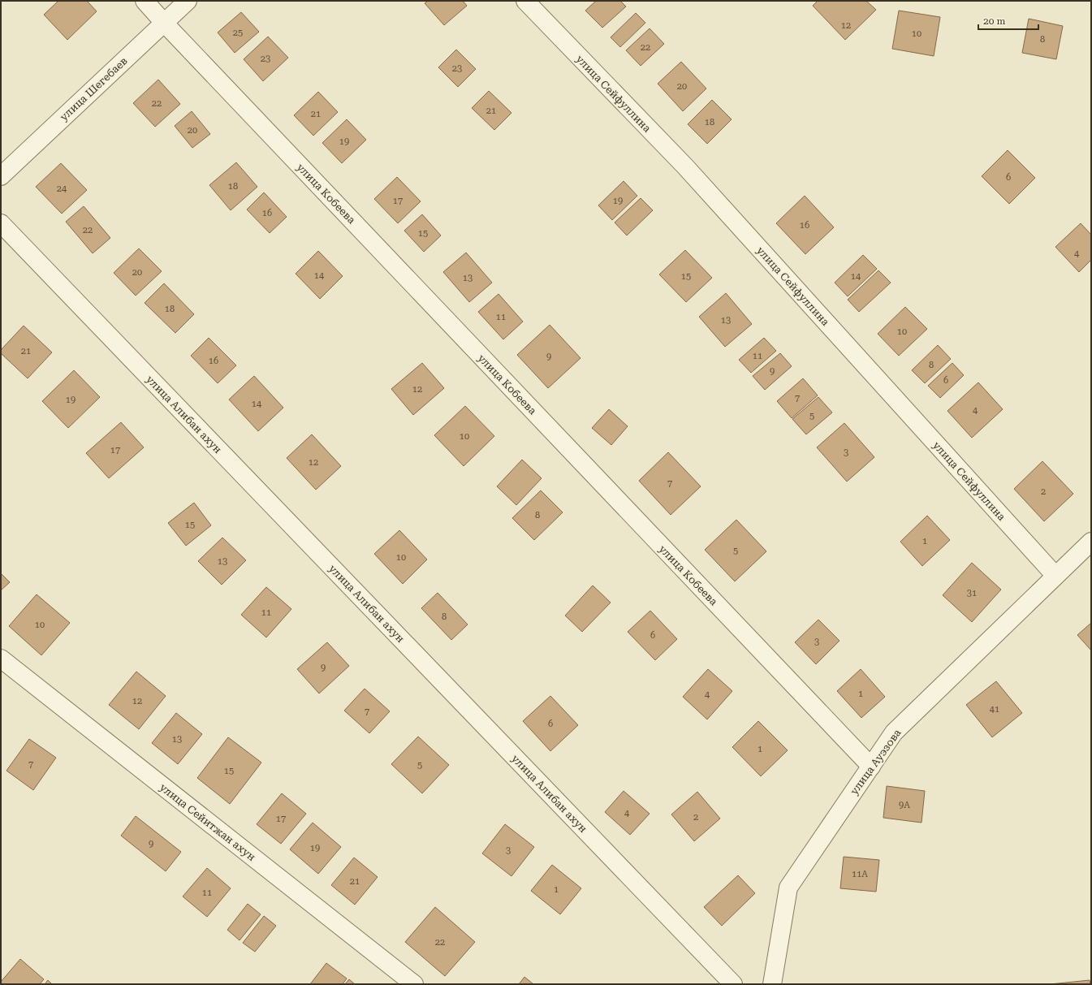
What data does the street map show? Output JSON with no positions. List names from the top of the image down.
{
  "streets": {
    "street": [
      "улица Шегебаев",
      "улица Сейфуллина",
      "улица Кобеева",
      "улица Алибан ахун",
      "улица Ауэзова",
      "улица Сейитжан ахун"
    ]
  },
  "crossings": [
    ["улица Шегебаев", "улица Кобеева"],
    ["улица Сейфуллина", "улица Ауэзова"],
    ["улица Кобеева", "улица Ауэзова"]
  ],
  "house_numbers": [
    "12",
    "25",
    "10",
    "8",
    "22",
    "23",
    "23",
    "20",
    "22",
    "21",
    "21",
    "18",
    "20",
    "19",
    "6",
    "18",
    "24",
    "17",
    "19",
    "16",
    "16",
    "22",
    "15",
    "4",
    "20",
    "14",
    "15",
    "14",
    "13",
    "18",
    "11",
    "13",
    "10",
    "21",
    "11",
    "9",
    "16",
    "8",
    "9",
    "6",
    "12",
    "7",
    "19",
    "14",
    "4",
    "5",
    "10",
    "17",
    "3",
    "12",
    "7",
    "2",
    "8",
    "15",
    "1",
    "5",
    "10",
    "13",
    "31",
    "11",
    "8",
    "10",
    "6",
    "3",
    "9",
    "1",
    "4",
    "12",
    "41",
    "7",
    "6",
    "13",
    "1",
    "7",
    "5",
    "15",
    "9А",
    "4",
    "2",
    "17",
    "9",
    "19",
    "3",
    "11А",
    "21",
    "1",
    "11",
    "22"
  ],
  "scale_bar": "20 m"
}
